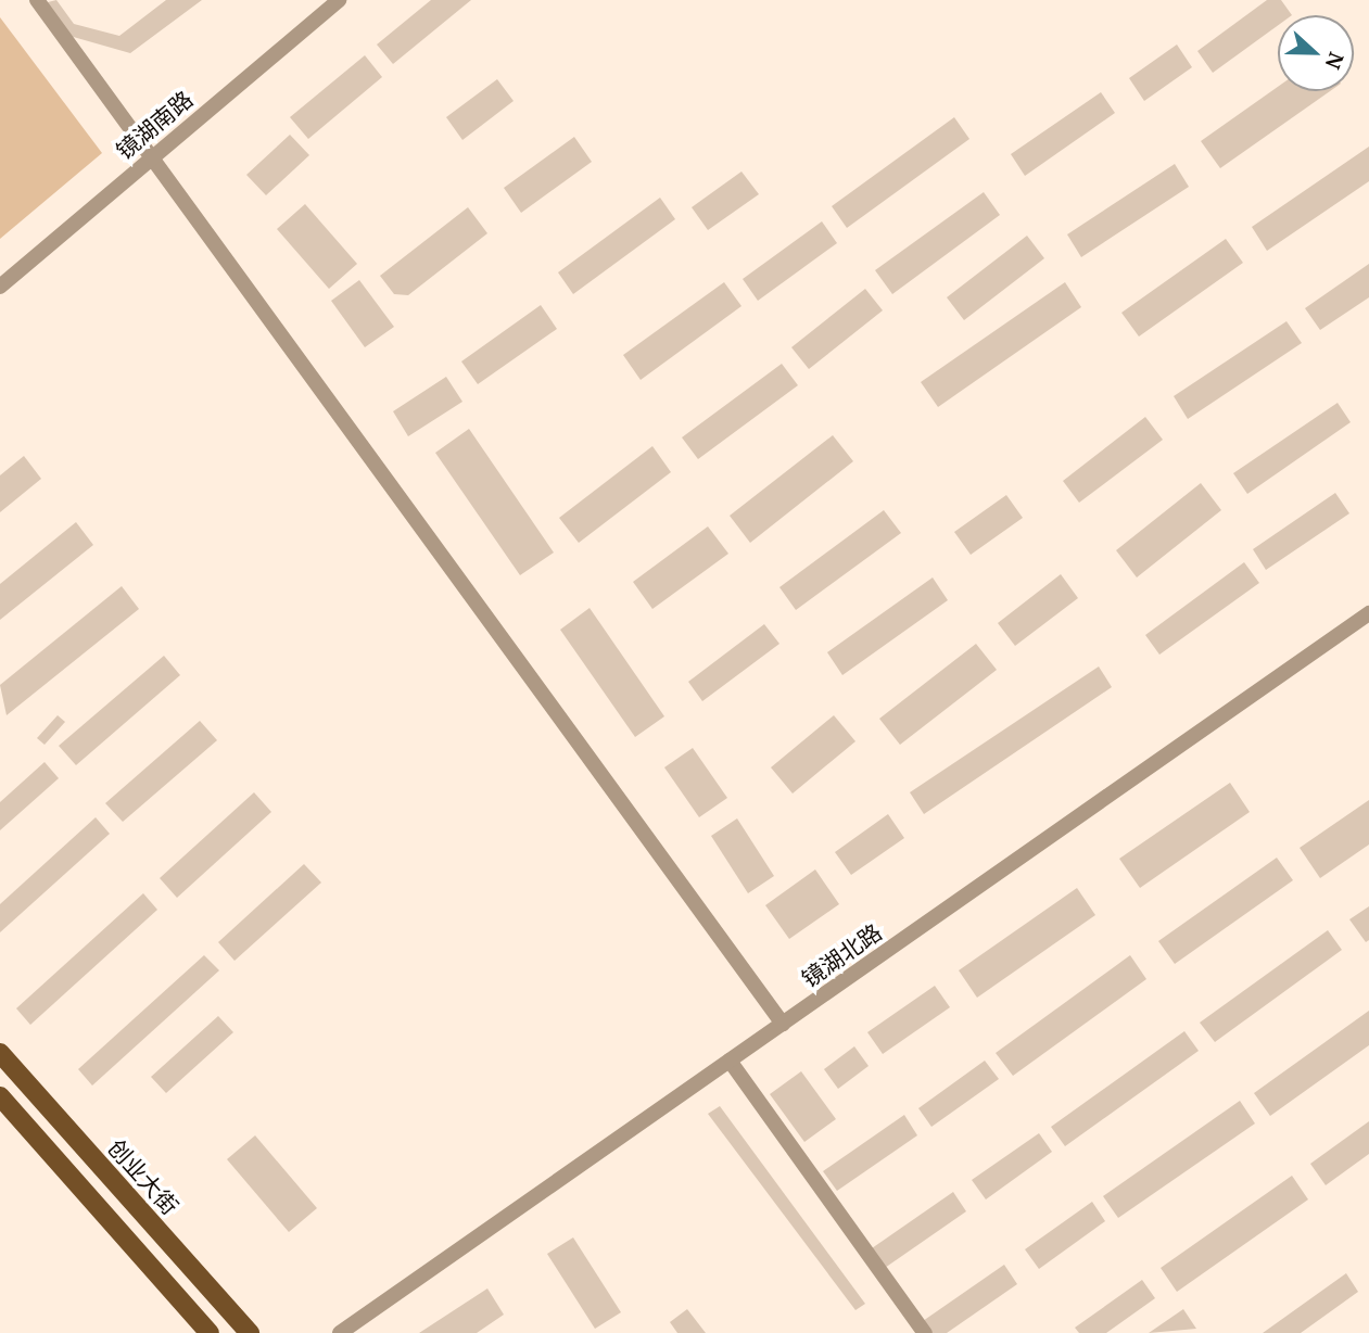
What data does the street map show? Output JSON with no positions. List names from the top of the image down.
{
  "streets": {
    "main road": ["创业大街"],
    "street": ["镜湖南路", "镜湖北路"]
  },
  "north": "right"
}
